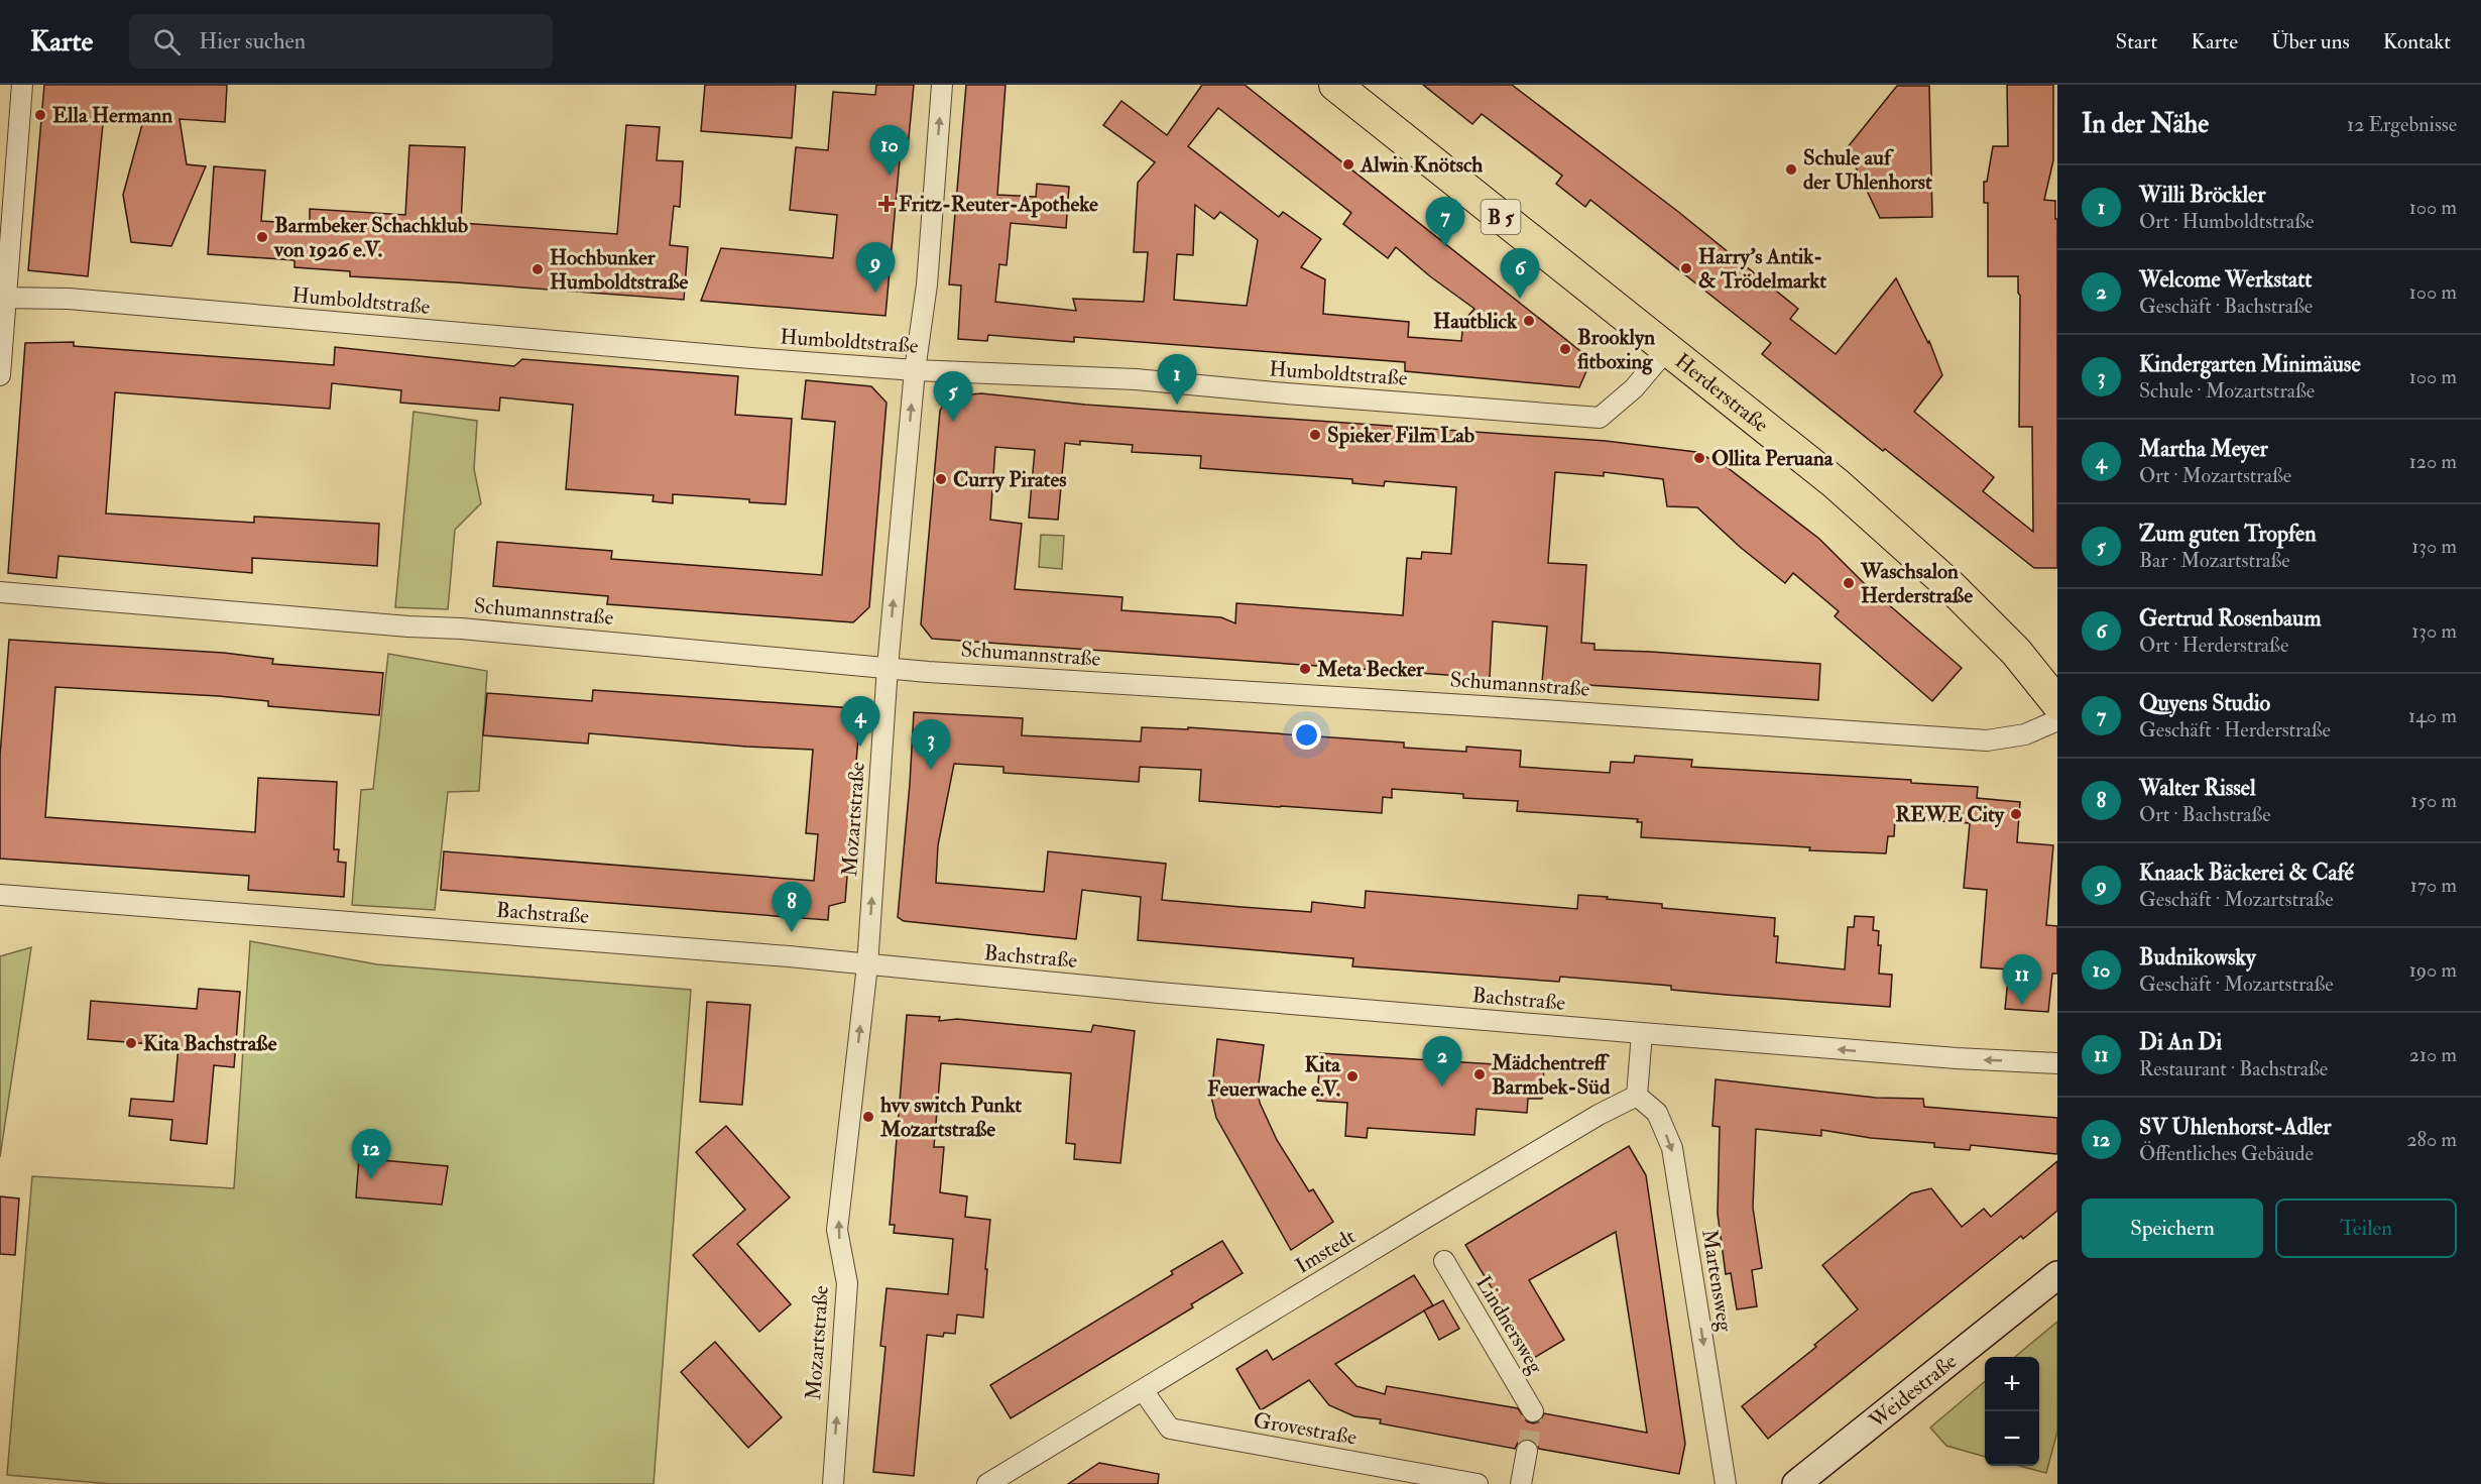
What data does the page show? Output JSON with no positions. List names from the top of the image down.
{
  "streets": {
    "main road": ["B 5", "Herderstraße"],
    "street": [
      "Humboldtstraße",
      "Schumannstraße",
      "Mozartstraße",
      "Bachstraße",
      "Imstedt",
      "Martensweg",
      "Lindnersweg",
      "Weidestraße",
      "Grovestraße"
    ]
  },
  "crossings": [
    ["Humboldtstraße", "Herderstraße"],
    ["Humboldtstraße", "Mozartstraße"],
    ["Schumannstraße", "Mozartstraße"],
    ["Mozartstraße", "Bachstraße"],
    ["Imstedt", "Martensweg"],
    ["Imstedt", "Grovestraße"]
  ],
  "one_way": ["Mozartstraße", "Martensweg"],
  "places": {
    "other": [
      "Ella Hermann",
      "Alwin Knötsch",
      "Schule auf der Uhlenhorst",
      "Barmbeker Schachklub von 1926 e.V.",
      "Harry's Antik- & Trödelmarkt",
      "Hochbunker Humboldtstraße",
      "Hautblick",
      "Brooklyn fitboxing",
      "Spieker Film Lab",
      "Ollita Peruana",
      "Curry Pirates",
      "Waschsalon Herderstraße",
      "Meta Becker",
      "REWE City",
      "Kita Bachstraße",
      "Mädchentreff Barmbek-Süd",
      "Kita Feuerwache e.V.",
      "hvv switch Punkt Mozartstraße"
    ],
    "health": ["Fritz-Reuter-Apotheke"]
  },
  "page": {
    "header": "Karte",
    "search": "Hier suchen",
    "nav": [
      "Start",
      "Karte",
      "Über uns",
      "Kontakt"
    ],
    "heading": ["In der Nähe", "12 Ergebnisse"],
    "pins": [
      "10",
      "7",
      "9",
      "6",
      "1",
      "5",
      "4",
      "3",
      "8",
      "11",
      "2",
      "12"
    ],
    "list": [
      {
        "mark": "1",
        "name": "Willi Bröckler",
        "note": "Ort · Humboldtstraße",
        "value": "100 m"
      },
      {
        "mark": "2",
        "name": "Welcome Werkstatt",
        "note": "Geschäft · Bachstraße",
        "value": "100 m"
      },
      {
        "mark": "3",
        "name": "Kindergarten Minimäuse",
        "note": "Schule · Mozartstraße",
        "value": "100 m"
      },
      {
        "mark": "4",
        "name": "Martha Meyer",
        "note": "Ort · Mozartstraße",
        "value": "120 m"
      },
      {
        "mark": "5",
        "name": "Zum guten Tropfen",
        "note": "Bar · Mozartstraße",
        "value": "130 m"
      },
      {
        "mark": "6",
        "name": "Gertrud Rosenbaum",
        "note": "Ort · Herderstraße",
        "value": "130 m"
      },
      {
        "mark": "7",
        "name": "Quyens Studio",
        "note": "Geschäft · Herderstraße",
        "value": "140 m"
      },
      {
        "mark": "8",
        "name": "Walter Rissel",
        "note": "Ort · Bachstraße",
        "value": "150 m"
      },
      {
        "mark": "9",
        "name": "Knaack Bäckerei & Café",
        "note": "Geschäft · Mozartstraße",
        "value": "170 m"
      },
      {
        "mark": "10",
        "name": "Budnikowsky",
        "note": "Geschäft · Mozartstraße",
        "value": "190 m"
      },
      {
        "mark": "11",
        "name": "Di An Di",
        "note": "Restaurant · Bachstraße",
        "value": "210 m"
      },
      {
        "mark": "12",
        "name": "SV Uhlenhorst-Adler",
        "note": "Öffentliches Gebäude",
        "value": "280 m"
      }
    ],
    "buttons": ["Speichern", "Teilen"],
    "map_buttons": ["+", "−"]
  }
}
